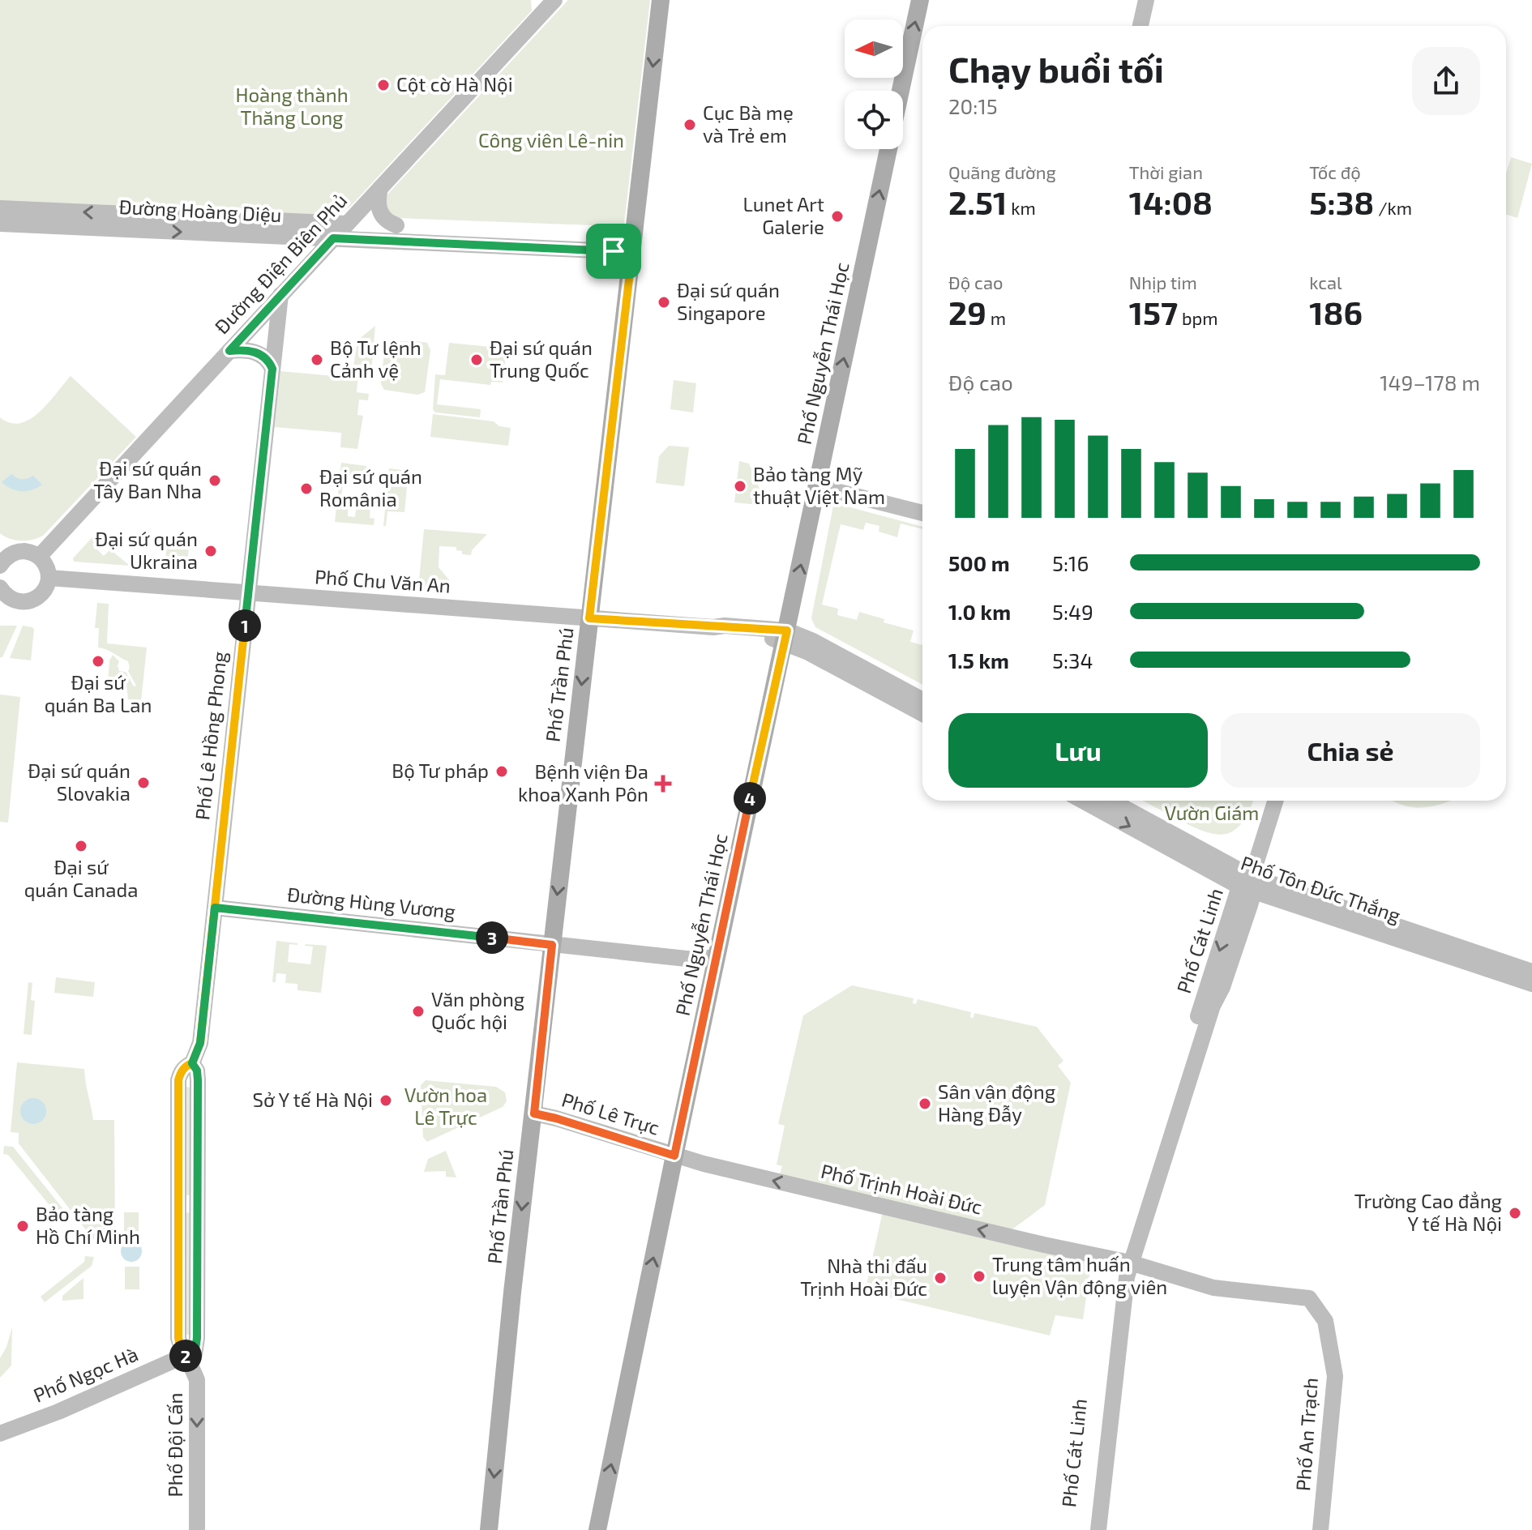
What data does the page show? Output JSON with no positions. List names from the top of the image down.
{
  "streets": {
    "main road": ["Phố Nguyễn Thái Học", "Phố Trần Phú"],
    "street": [
      "Đường Hoàng Diệu",
      "Đường Điện Biên Phủ",
      "Phố Chu Văn An",
      "Phố Lê Hồng Phong",
      "Phố Tôn Đức Thắng",
      "Đường Hùng Vương",
      "Phố Cát Linh",
      "Phố Lê Trực",
      "Phố Trịnh Hoài Đức",
      "Phố Ngọc Hà",
      "Phố An Trạch",
      "Phố Đội Cấn"
    ]
  },
  "crossings": [
    ["Đường Hoàng Diệu", "Đường Điện Biên Phủ"],
    ["Đường Hoàng Diệu", "Phố Trần Phú"],
    ["Đường Điện Biên Phủ", "Phố Lê Hồng Phong"],
    ["Phố Nguyễn Thái Học", "Phố Chu Văn An"],
    ["Phố Nguyễn Thái Học", "Đường Hùng Vương"],
    ["Phố Nguyễn Thái Học", "Phố Lê Trực"],
    ["Phố Nguyễn Thái Học", "Phố Trịnh Hoài Đức"],
    ["Phố Chu Văn An", "Phố Trần Phú"],
    ["Phố Chu Văn An", "Phố Lê Hồng Phong"],
    ["Phố Trần Phú", "Đường Hùng Vương"],
    ["Phố Trần Phú", "Phố Lê Trực"],
    ["Phố Lê Hồng Phong", "Đường Hùng Vương"],
    ["Phố Lê Hồng Phong", "Phố Ngọc Hà"],
    ["Phố Lê Hồng Phong", "Phố Đội Cấn"],
    ["Phố Tôn Đức Thắng", "Phố Cát Linh"],
    ["Phố Cát Linh", "Phố Trịnh Hoài Đức"],
    ["Phố Cát Linh", "Phố An Trạch"],
    ["Phố Lê Trực", "Phố Trịnh Hoài Đức"],
    ["Phố Trịnh Hoài Đức", "Phố An Trạch"],
    ["Phố Ngọc Hà", "Phố Đội Cấn"]
  ],
  "one_way": [
    "Phố Nguyễn Thái Học",
    "Phố Trần Phú",
    "Phố Trịnh Hoài Đức",
    "Phố Đội Cấn"
  ],
  "parks": [
    "Hoàng thành Thăng Long",
    "Công viên Lê-nin",
    "Vườn Giám",
    "Vườn hoa Lê Trực"
  ],
  "places": {
    "other": [
      "Cột cờ Hà Nội",
      "Cục Bà mẹ và Trẻ em",
      "Lunet Art Galerie",
      "Đại sứ quán Singapore",
      "Bộ Tư lệnh Cảnh vệ",
      "Đại sứ quán Trung Quốc",
      "Đại sứ quán Tây Ban Nha",
      "Bảo tàng Mỹ thuật Việt Nam",
      "Đại sứ quán România",
      "Đại sứ quán Ukraina",
      "Đại sứ quán Ba Lan",
      "Bộ Tư pháp",
      "Đại sứ quán Slovakia",
      "Đại sứ quán Canada",
      "Văn phòng Quốc hội",
      "Sở Y tế Hà Nội",
      "Sân vận động Hàng Đẫy",
      "Trường Cao đẳng Y tế Hà Nội",
      "Bảo tàng Hồ Chí Minh",
      "Trung tâm huấn luyện Vận động viên",
      "Nhà thi đấu Trịnh Hoài Đức"
    ],
    "health": ["Bệnh viện Đa khoa Xanh Pôn"]
  },
  "north": "left",
  "page": {
    "heading": ["Chạy buổi tối", "20:15"],
    "stats": [
      ["Quãng đường", "2.51 km"],
      ["Thời gian", "14:08"],
      ["Tốc độ", "5:38 /km"],
      ["Độ cao", "29 m"],
      ["Nhịp tim", "157 bpm"],
      ["kcal", "186"]
    ],
    "chart": ["Độ cao", "149–178 m"],
    "list": [
      {
        "name": "500 m",
        "note": "5:16"
      },
      {
        "name": "1.0 km",
        "note": "5:49"
      },
      {
        "name": "1.5 km",
        "note": "5:34"
      }
    ],
    "pins": [
      "1",
      "4",
      "3",
      "2"
    ],
    "buttons": ["Lưu", "Chia sẻ"]
  }
}
